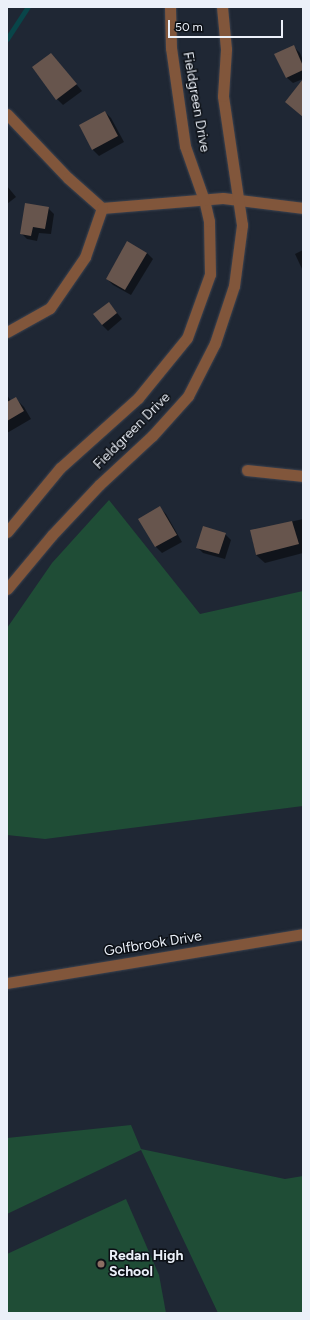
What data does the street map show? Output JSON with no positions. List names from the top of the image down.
{
  "streets": {
    "street": ["Fieldgreen Drive", "Golfbrook Drive"]
  },
  "places": ["Redan High School"],
  "scale_bar": "50 m"
}
